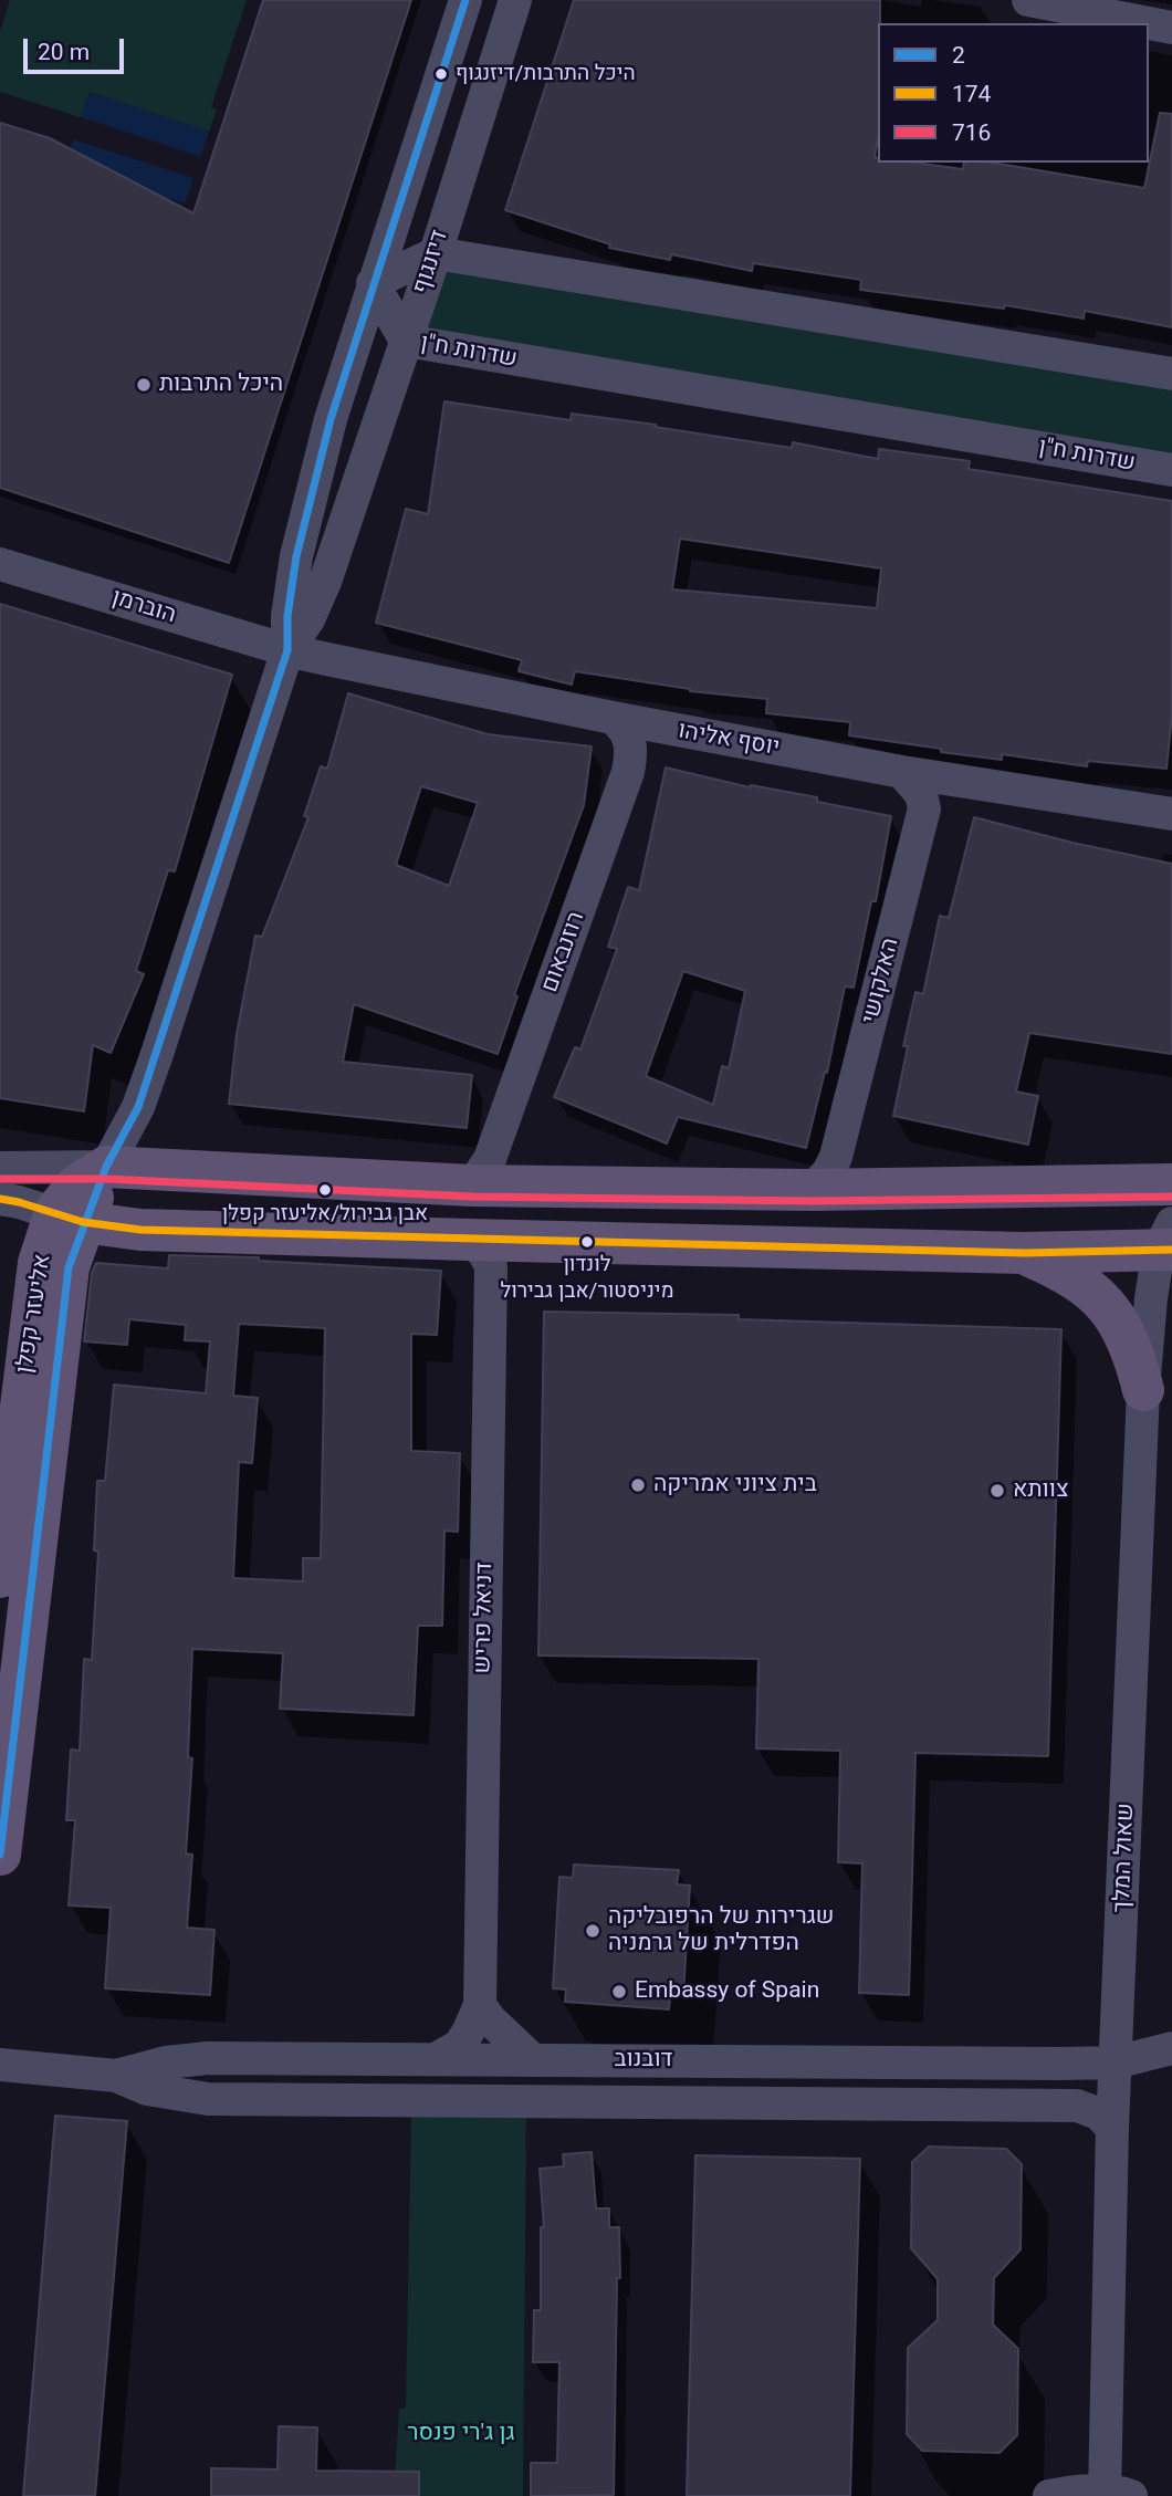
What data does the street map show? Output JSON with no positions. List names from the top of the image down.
{
  "streets": {
    "main road": ["אליעזר קפלן"],
    "street": [
      "דיזנגוף",
      "שדרות ח\"ן",
      "הוברמן",
      "יוסף אליהו",
      "רוזנבאום",
      "האלקושי",
      "דניאל פריש",
      "שאול המלך",
      "דובנוב"
    ]
  },
  "crossings": [
    ["דיזנגוף", "שדרות ח\"ן"],
    ["דיזנגוף", "הוברמן"],
    ["דיזנגוף", "יוסף אליהו"],
    ["דיזנגוף", "אליעזר קפלן"],
    ["הוברמן", "יוסף אליהו"],
    ["יוסף אליהו", "רוזנבאום"],
    ["יוסף אליהו", "האלקושי"],
    ["דניאל פריש", "דובנוב"],
    ["שאול המלך", "דובנוב"]
  ],
  "parks": ["גן ג'רי פנסר"],
  "places": [
    "היכל התרבות/דיזנגוף",
    "היכל התרבות",
    "אבן גבירול/אליעזר קפלן",
    "לונדון מיניסטור/אבן גבירול",
    "בית ציוני אמריקה",
    "צוותא",
    "שגרירות של הרפובליקה הפדרלית של גרמניה",
    "Embassy of Spain"
  ],
  "lines": ["transit line 2", "transit line 716", "transit line 174"],
  "legend": ["2", "174", "716"],
  "scale_bar": "20 m"
}
